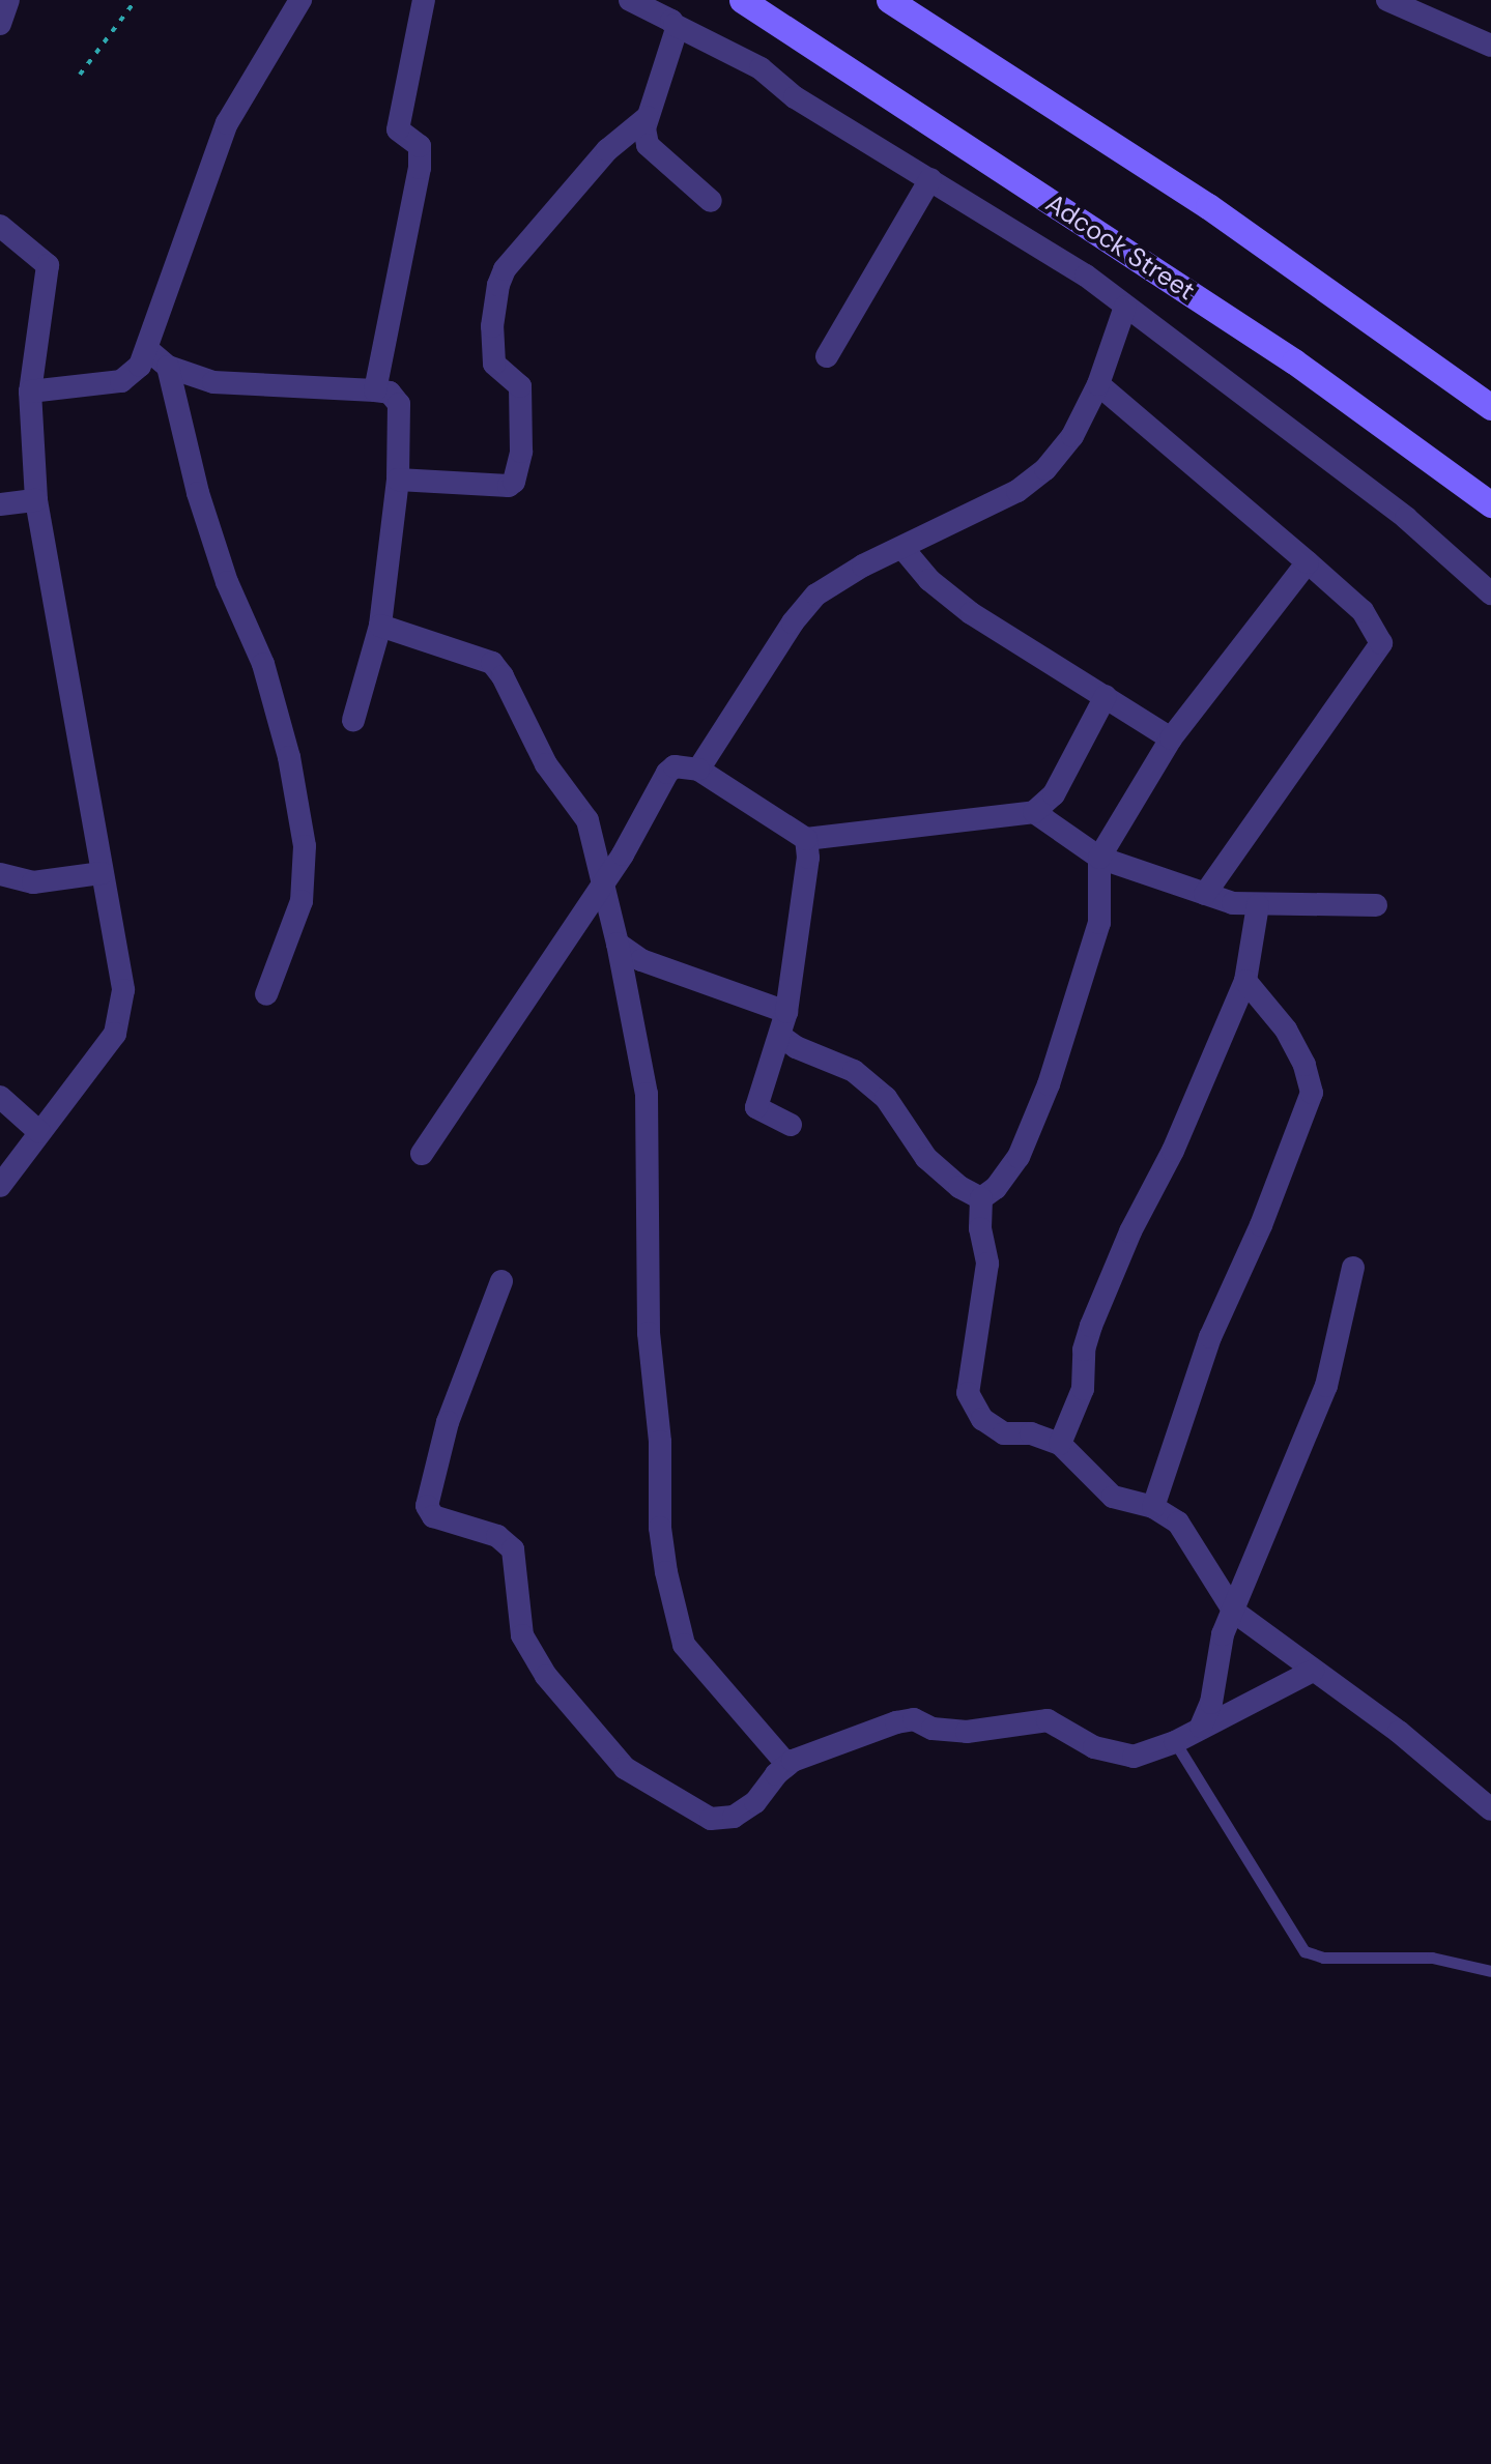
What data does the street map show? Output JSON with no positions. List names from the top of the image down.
{
  "streets": {
    "main road": ["Adcock Street"]
  }
}
